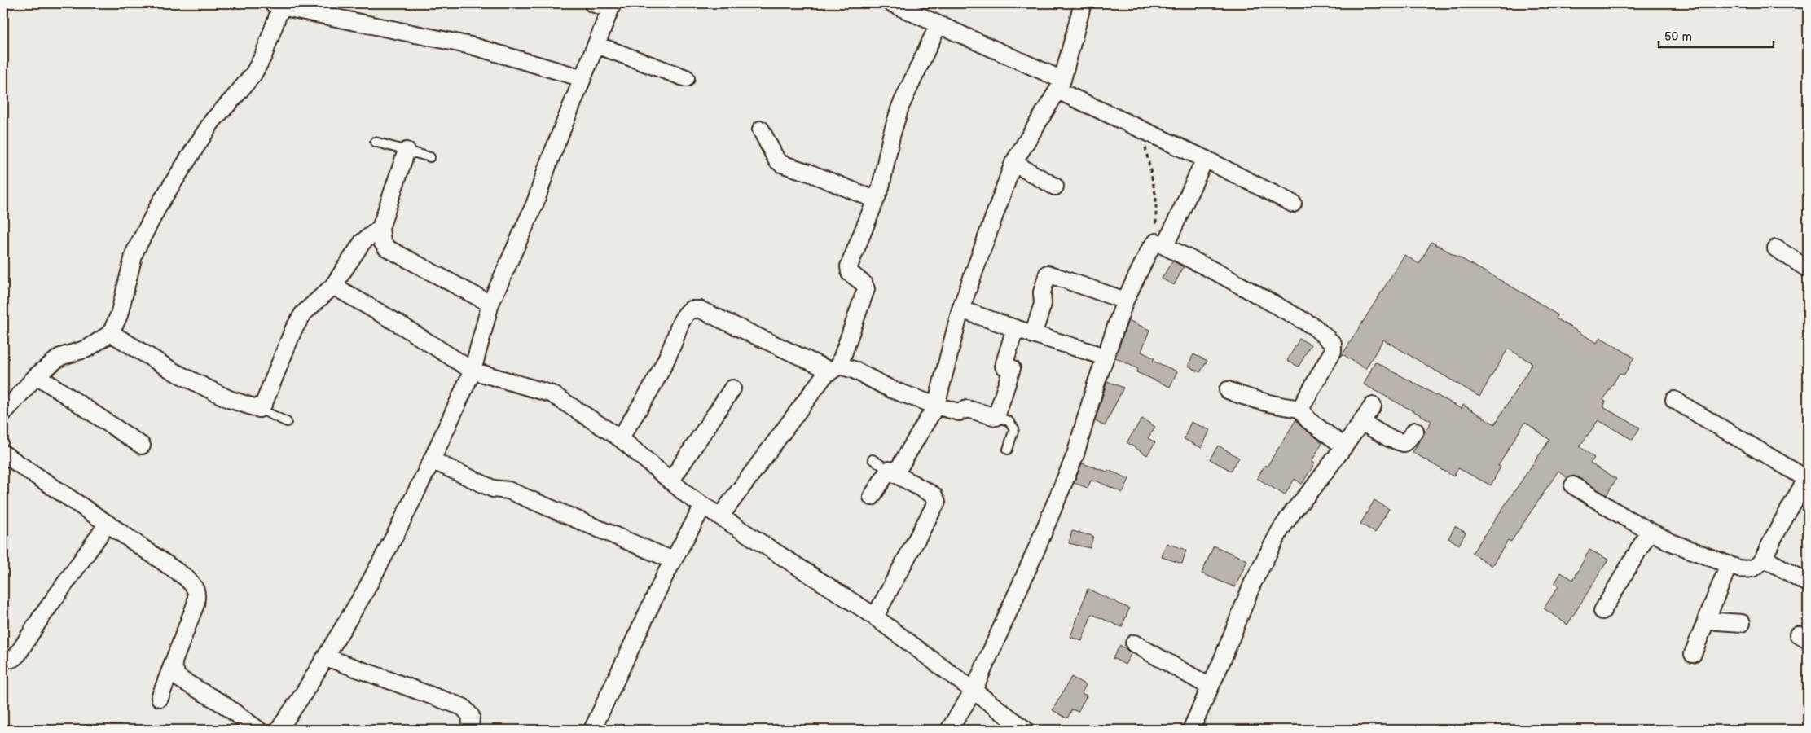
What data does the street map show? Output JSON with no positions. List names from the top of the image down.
{
  "scale_bar": "50 m"
}
